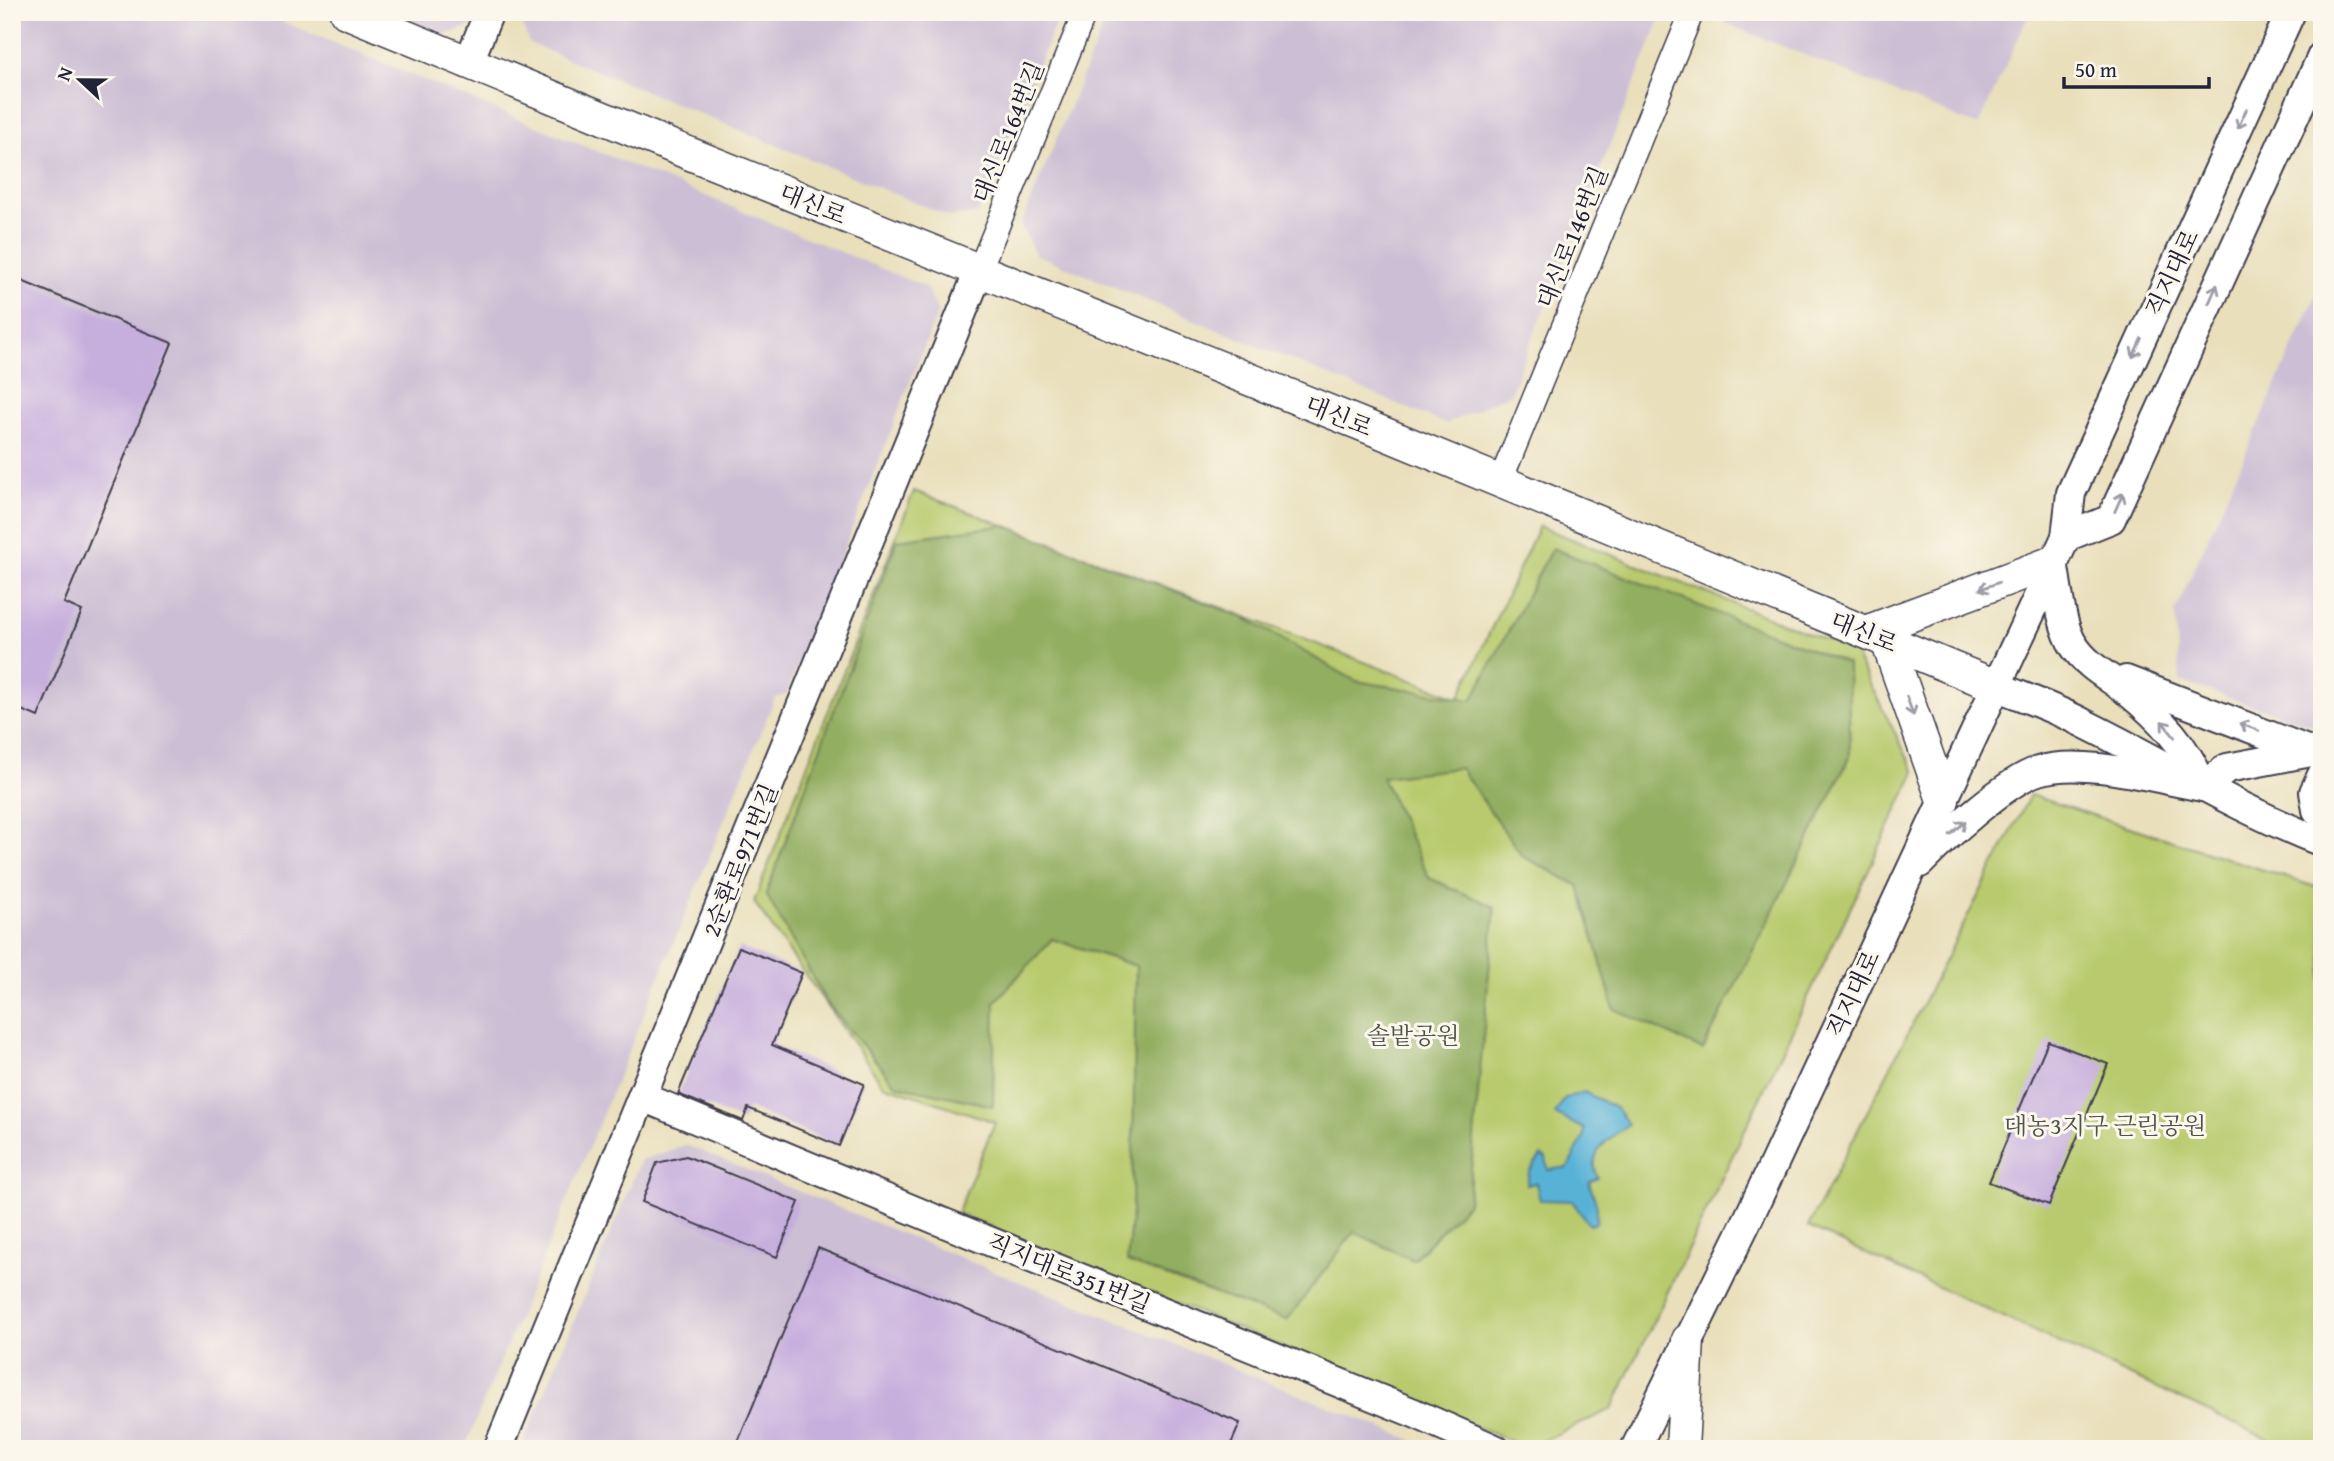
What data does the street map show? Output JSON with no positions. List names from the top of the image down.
{
  "streets": {
    "main road": ["대신로"],
    "street": [
      "대신로164번길",
      "대신로146번길",
      "직지대로",
      "2순환로971번길",
      "직지대로351번길"
    ]
  },
  "crossings": [
    ["대신로164번길", "대신로"],
    ["대신로164번길", "2순환로971번길"],
    ["대신로", "대신로146번길"],
    ["대신로", "직지대로"],
    ["대신로", "2순환로971번길"],
    ["2순환로971번길", "직지대로351번길"]
  ],
  "parks": ["솔밭공원", "대농3지구 근린공원"],
  "scale_bar": "50 m",
  "north": "left"
}
